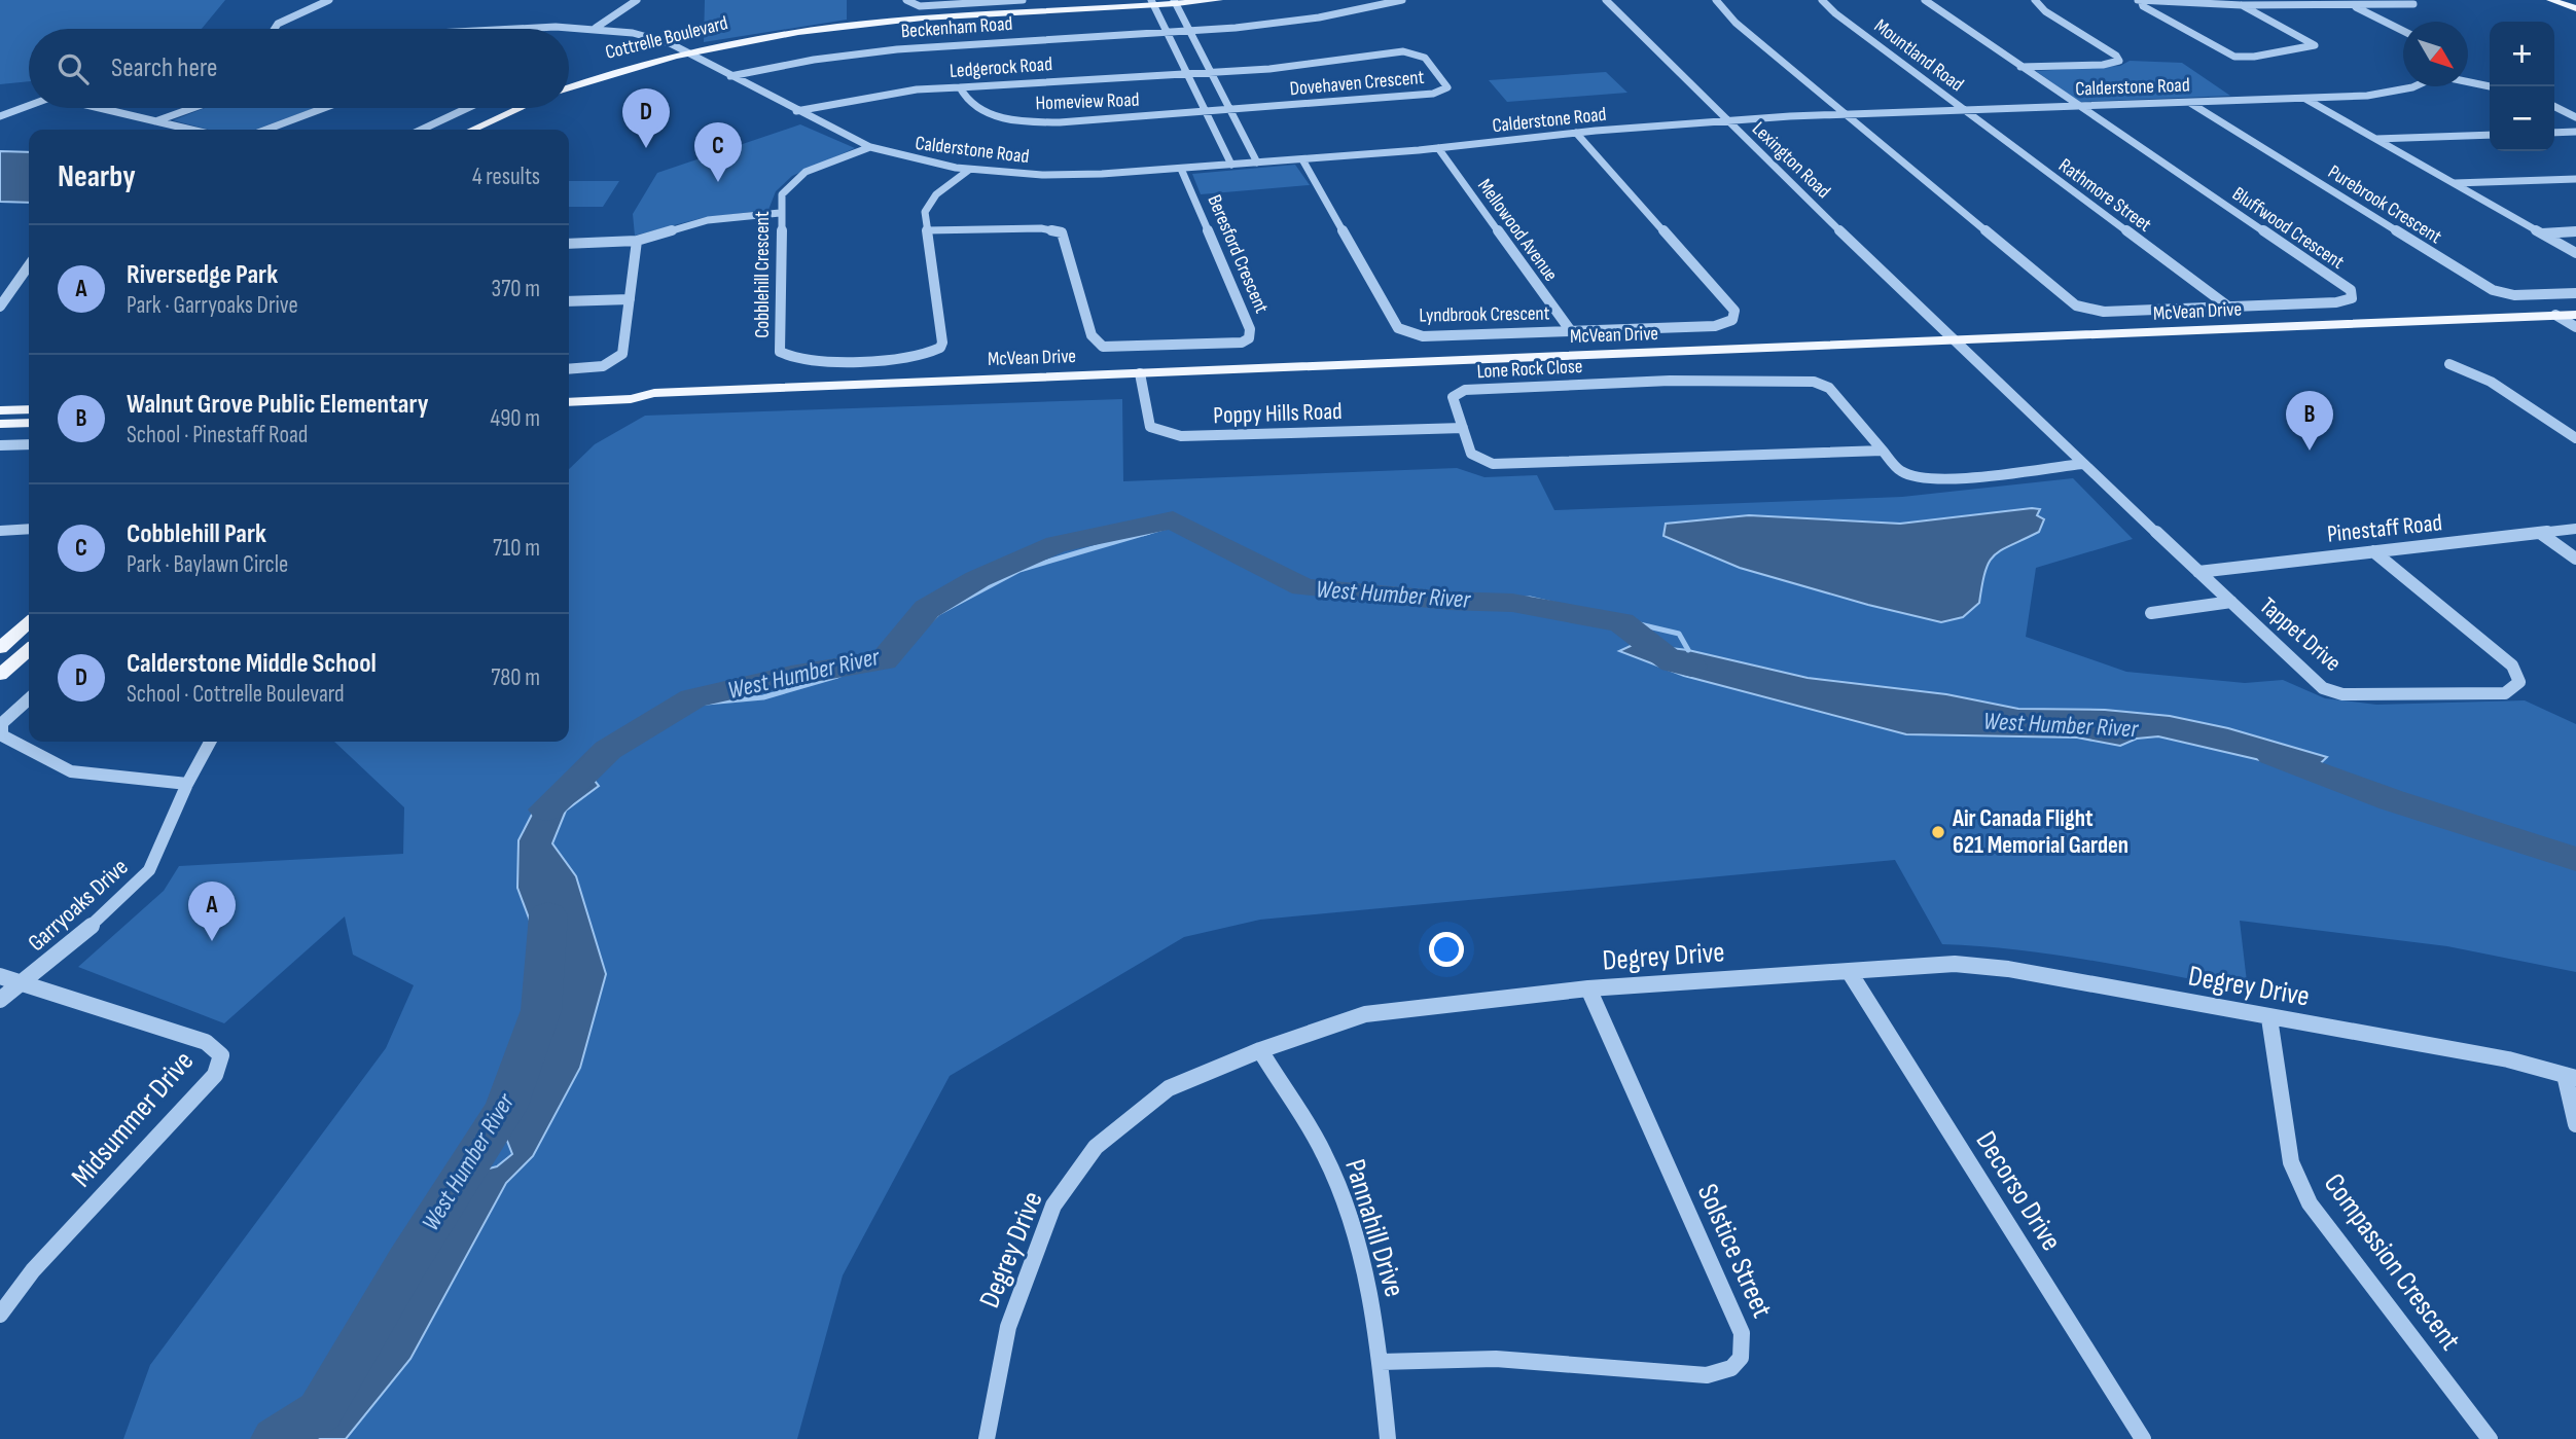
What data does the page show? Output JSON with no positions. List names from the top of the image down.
{
  "streets": {
    "main road": ["Cottrelle Boulevard", "McVean Drive"],
    "street": [
      "Beckenham Road",
      "Mountland Road",
      "Ledgerock Road",
      "Dovehaven Crescent",
      "Calderstone Road",
      "Homeview Road",
      "Lexington Road",
      "Rathmore Street",
      "Purebrook Crescent",
      "Bluffwood Crescent",
      "Mellowood Avenue",
      "Beresford Crescent",
      "Cobblehill Crescent",
      "Lyndbrook Crescent",
      "Lone Rock Close",
      "Poppy Hills Road",
      "Pinestaff Road",
      "Tappet Drive",
      "Garryoaks Drive",
      "Degrey Drive",
      "Midsummer Drive",
      "Decorso Drive",
      "Pannahill Drive",
      "Solstice Street",
      "Compassion Crescent"
    ]
  },
  "crossings": [
    ["Beckenham Road", "Calderstone Road"],
    ["Cottrelle Boulevard", "Calderstone Road"],
    ["Mountland Road", "Calderstone Road"],
    ["Mountland Road", "Rathmore Street"],
    ["Ledgerock Road", "Dovehaven Crescent"],
    ["Ledgerock Road", "Calderstone Road"],
    ["Ledgerock Road", "Homeview Road"],
    ["Dovehaven Crescent", "Homeview Road"],
    ["Calderstone Road", "Lexington Road"],
    ["Calderstone Road", "Rathmore Street"],
    ["Calderstone Road", "Purebrook Crescent"],
    ["Calderstone Road", "Bluffwood Crescent"],
    ["Calderstone Road", "Mellowood Avenue"],
    ["Calderstone Road", "Beresford Crescent"],
    ["Calderstone Road", "Cobblehill Crescent"],
    ["Calderstone Road", "Lyndbrook Crescent"],
    ["Lexington Road", "McVean Drive"],
    ["Lexington Road", "Tappet Drive"],
    ["Rathmore Street", "Bluffwood Crescent"],
    ["Mellowood Avenue", "Lyndbrook Crescent"],
    ["Beresford Crescent", "Cobblehill Crescent"],
    ["McVean Drive", "Poppy Hills Road"],
    ["McVean Drive", "Tappet Drive"],
    ["Lone Rock Close", "Poppy Hills Road"],
    ["Lone Rock Close", "Tappet Drive"],
    ["Pinestaff Road", "Tappet Drive"],
    ["Garryoaks Drive", "Midsummer Drive"],
    ["Degrey Drive", "Decorso Drive"],
    ["Degrey Drive", "Pannahill Drive"],
    ["Degrey Drive", "Solstice Street"],
    ["Degrey Drive", "Compassion Crescent"],
    ["Pannahill Drive", "Solstice Street"]
  ],
  "water": ["West Humber River"],
  "places": ["Air Canada Flight 621 Memorial Garden"],
  "north": "bottom right",
  "page": {
    "map_buttons": ["+", "−"],
    "search": "Search here",
    "pins": [
      "D",
      "C",
      "B",
      "A"
    ],
    "heading": ["Nearby", "4 results"],
    "list": [
      {
        "mark": "A",
        "name": "Riversedge Park",
        "note": "Park · Garryoaks Drive",
        "value": "370 m"
      },
      {
        "mark": "B",
        "name": "Walnut Grove Public Elementary",
        "note": "School · Pinestaff Road",
        "value": "490 m"
      },
      {
        "mark": "C",
        "name": "Cobblehill Park",
        "note": "Park · Baylawn Circle",
        "value": "710 m"
      },
      {
        "mark": "D",
        "name": "Calderstone Middle School",
        "note": "School · Cottrelle Boulevard",
        "value": "780 m"
      }
    ]
  }
}
